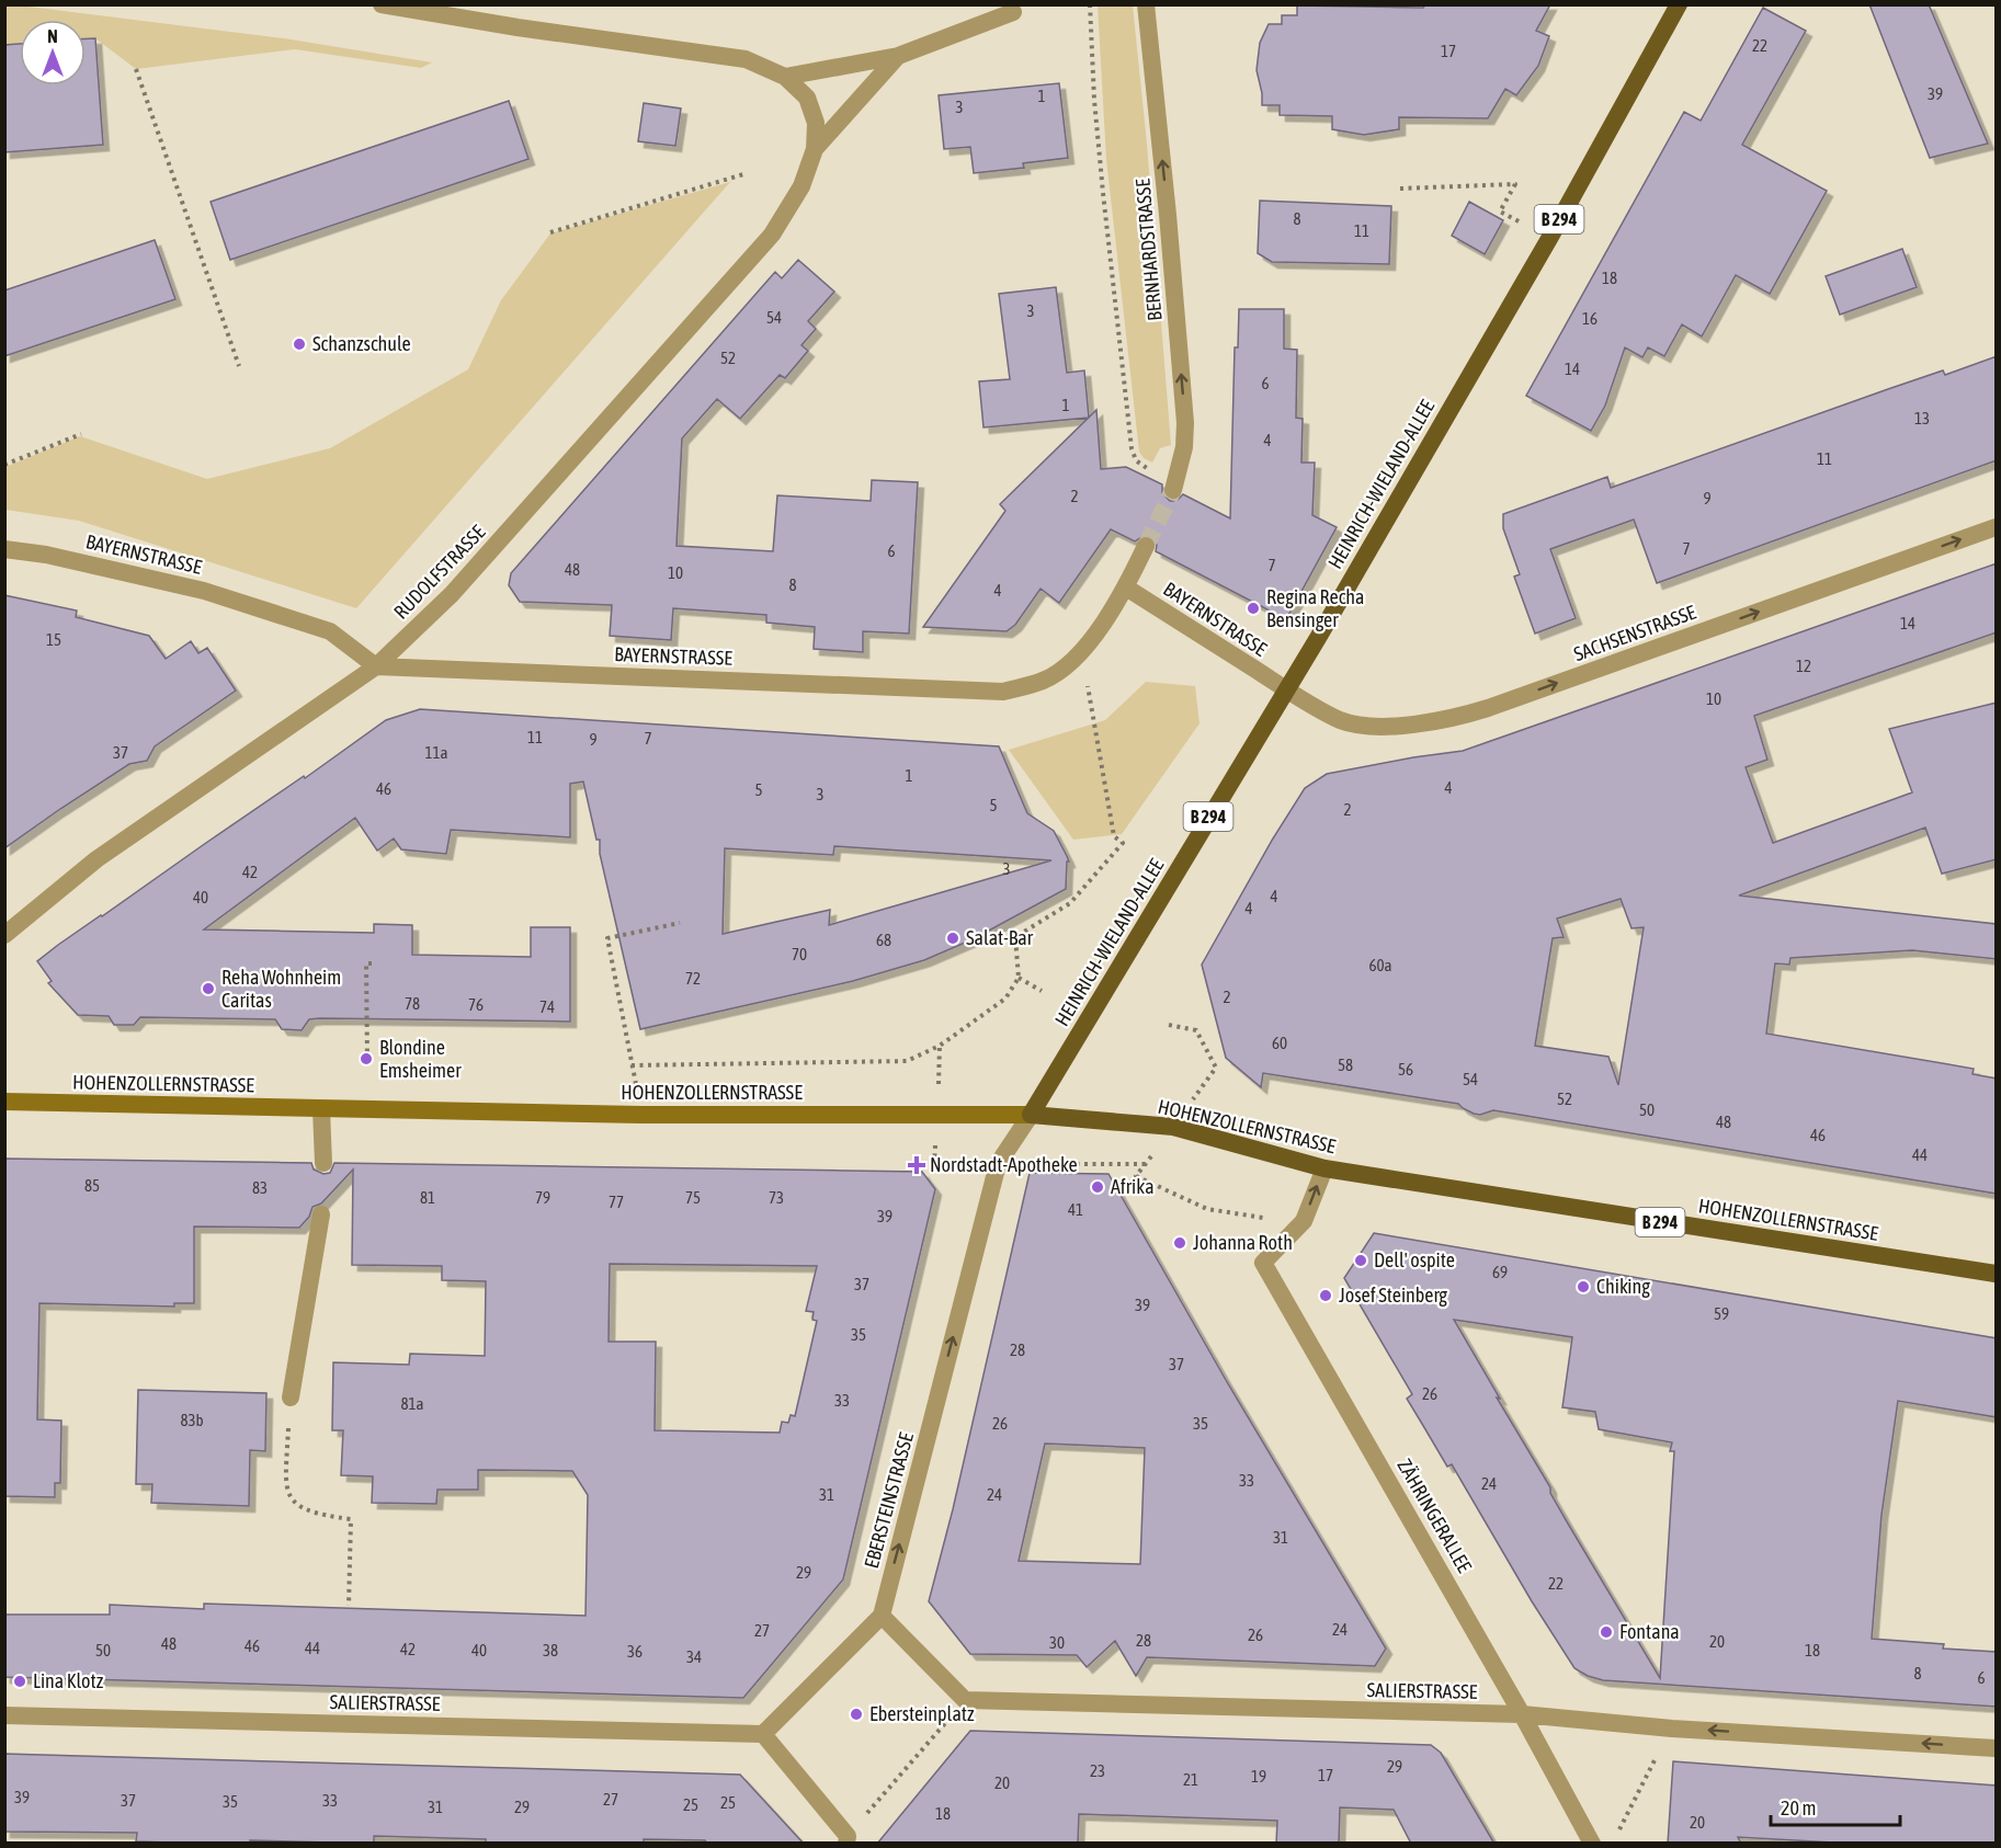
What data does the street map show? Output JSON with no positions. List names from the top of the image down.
{
  "streets": {
    "main road": ["B 294", "HEINRICH-WIELAND-ALLEE", "HOHENZOLLERNSTRASSE"],
    "street": [
      "BERNHARDSTRASSE",
      "BAYERNSTRASSE",
      "RUDOLFSTRASSE",
      "SACHSENSTRASSE",
      "EBERSTEINSTRASSE",
      "ZÄHRINGERALLEE",
      "SALIERSTRASSE"
    ]
  },
  "crossings": [
    ["HEINRICH-WIELAND-ALLEE", "BAYERNSTRASSE"],
    ["HEINRICH-WIELAND-ALLEE", "SACHSENSTRASSE"],
    ["HEINRICH-WIELAND-ALLEE", "HOHENZOLLERNSTRASSE"],
    ["HEINRICH-WIELAND-ALLEE", "EBERSTEINSTRASSE"],
    ["BAYERNSTRASSE", "RUDOLFSTRASSE"],
    ["BAYERNSTRASSE", "SACHSENSTRASSE"],
    ["HOHENZOLLERNSTRASSE", "EBERSTEINSTRASSE"],
    ["HOHENZOLLERNSTRASSE", "ZÄHRINGERALLEE"],
    ["ZÄHRINGERALLEE", "SALIERSTRASSE"]
  ],
  "one_way": ["BERNHARDSTRASSE", "SACHSENSTRASSE", "EBERSTEINSTRASSE"],
  "places": {
    "other": [
      "Schanzschule",
      "Regina Recha Bensinger",
      "Salat-Bar",
      "Reha Wohnheim Caritas",
      "Blondine Emsheimer",
      "Afrika",
      "Johanna Roth",
      "Dell' ospite",
      "Chiking",
      "Josef Steinberg",
      "Fontana",
      "Lina Klotz",
      "Ebersteinplatz"
    ],
    "health": ["Nordstadt-Apotheke"]
  },
  "house_numbers": [
    "22",
    "17",
    "39",
    "1",
    "3",
    "8",
    "11",
    "18",
    "3",
    "54",
    "16",
    "52",
    "14",
    "6",
    "1",
    "13",
    "4",
    "11",
    "2",
    "9",
    "7",
    "6",
    "7",
    "48",
    "10",
    "8",
    "4",
    "14",
    "15",
    "12",
    "10",
    "11",
    "7",
    "9",
    "37",
    "11a",
    "1",
    "4",
    "46",
    "5",
    "3",
    "5",
    "2",
    "3",
    "42",
    "4",
    "40",
    "4",
    "68",
    "70",
    "60a",
    "72",
    "2",
    "78",
    "76",
    "74",
    "60",
    "58",
    "56",
    "54",
    "52",
    "50",
    "48",
    "46",
    "44",
    "85",
    "83",
    "81",
    "79",
    "75",
    "73",
    "77",
    "41",
    "39",
    "69",
    "37",
    "39",
    "59",
    "35",
    "28",
    "37",
    "26",
    "33",
    "81a",
    "83b",
    "26",
    "35",
    "33",
    "24",
    "31",
    "24",
    "31",
    "29",
    "22",
    "24",
    "27",
    "26",
    "28",
    "20",
    "30",
    "48",
    "46",
    "44",
    "42",
    "50",
    "40",
    "38",
    "18",
    "36",
    "34",
    "8",
    "6",
    "29",
    "23",
    "17",
    "19",
    "21",
    "20",
    "39",
    "27",
    "37",
    "33",
    "35",
    "25",
    "25",
    "31",
    "29",
    "18",
    "20"
  ],
  "scale_bar": "20 m",
  "north": "top"
}
